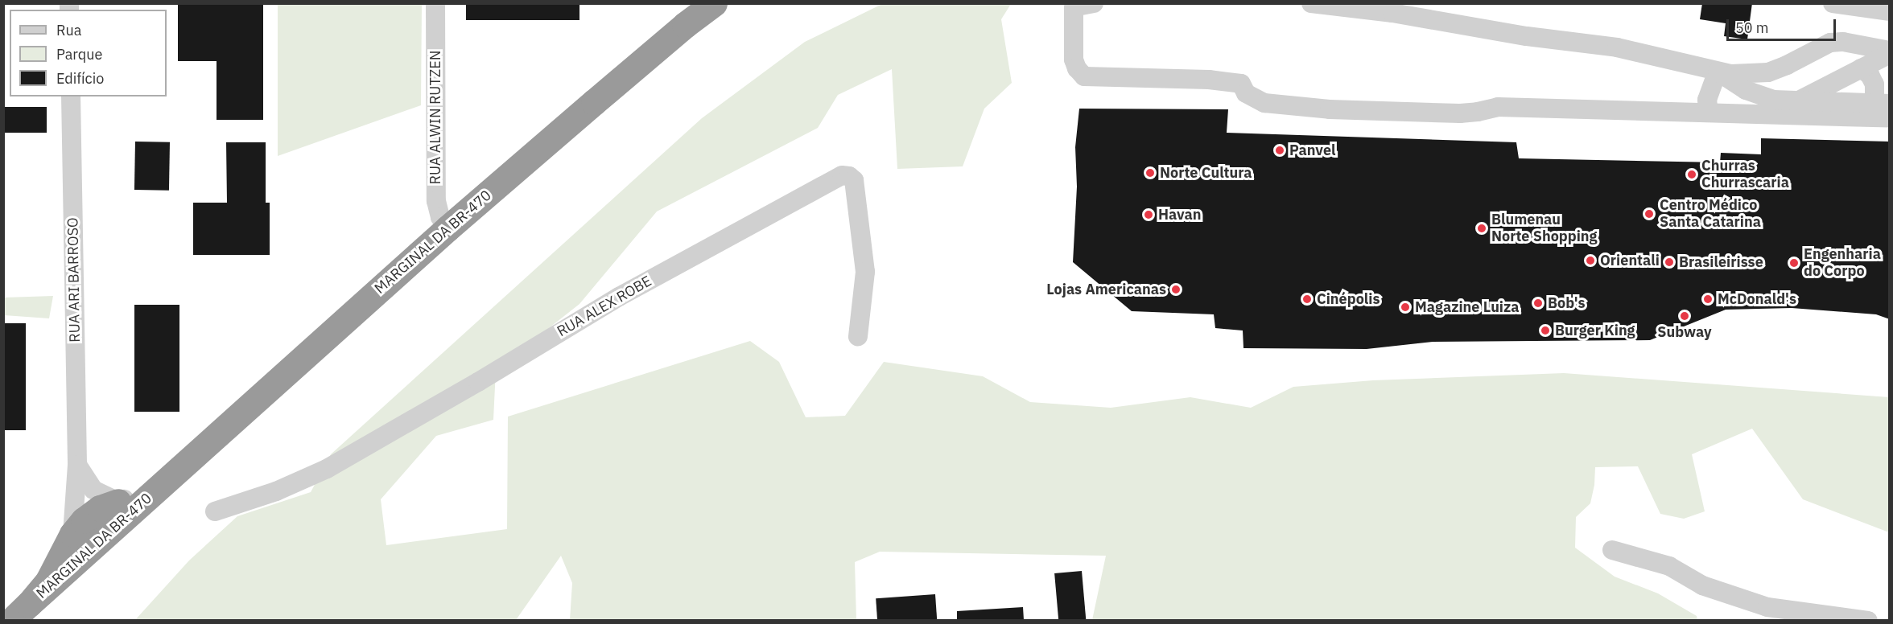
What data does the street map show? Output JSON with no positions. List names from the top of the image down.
{
  "streets": {
    "highway": ["MARGINAL DA BR-470"],
    "street": ["RUA ALWIN RUTZEN", "RUA ARI BARROSO", "RUA ALEX ROBE"]
  },
  "crossings": [
    ["RUA ALWIN RUTZEN", "MARGINAL DA BR-470"]
  ],
  "places": [
    "Panvel",
    "Norte Cultura",
    "Churras Churrascaria",
    "Centro Médico Santa Catarina",
    "Havan",
    "Blumenau Norte Shopping",
    "Orientali",
    "Brasileirisse",
    "Engenharia do Corpo",
    "Lojas Americanas",
    "Cinépolis",
    "McDonald's",
    "Bob's",
    "Magazine Luiza",
    "Subway",
    "Burger King"
  ],
  "legend": ["Rua", "Parque", "Edifício"],
  "scale_bar": "50 m"
}
